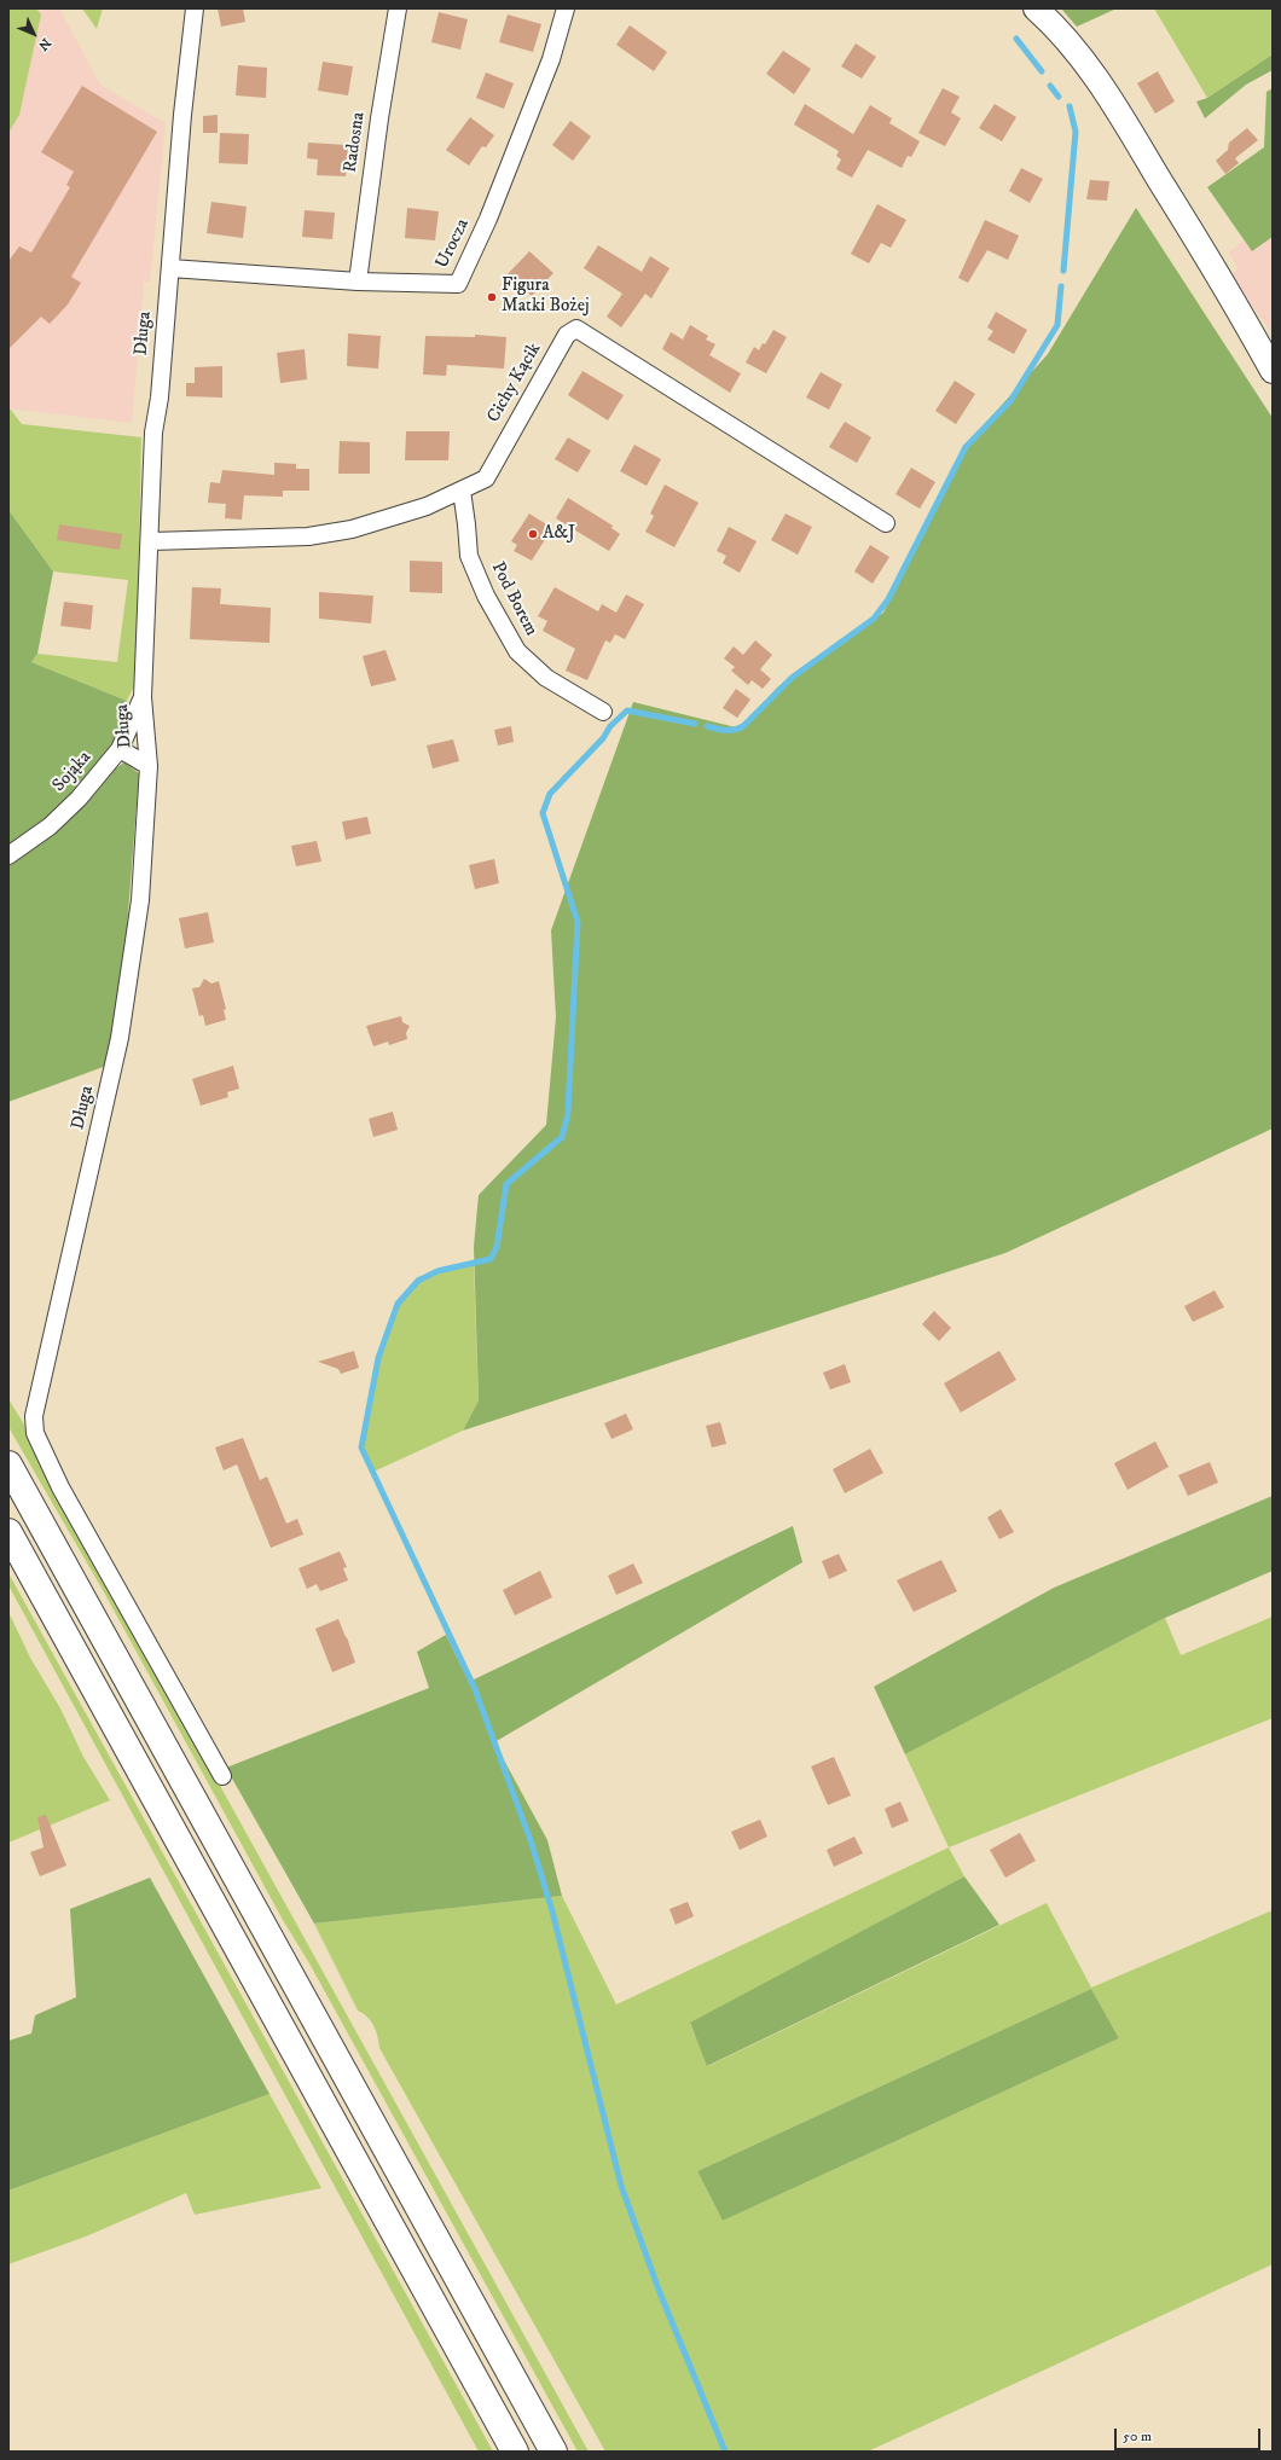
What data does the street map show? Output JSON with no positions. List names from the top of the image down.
{
  "streets": {
    "street": [
      "Radosna",
      "Urocza",
      "Długa",
      "Cichy Kącik",
      "Pod Borem",
      "Sojąka"
    ]
  },
  "crossings": [
    ["Radosna", "Urocza"],
    ["Urocza", "Długa"],
    ["Długa", "Cichy Kącik"],
    ["Długa", "Sojąka"],
    ["Cichy Kącik", "Pod Borem"]
  ],
  "places": ["Figura Matki Bożej", "A&J"],
  "scale_bar": "50 m",
  "north": "bottom right"
}
